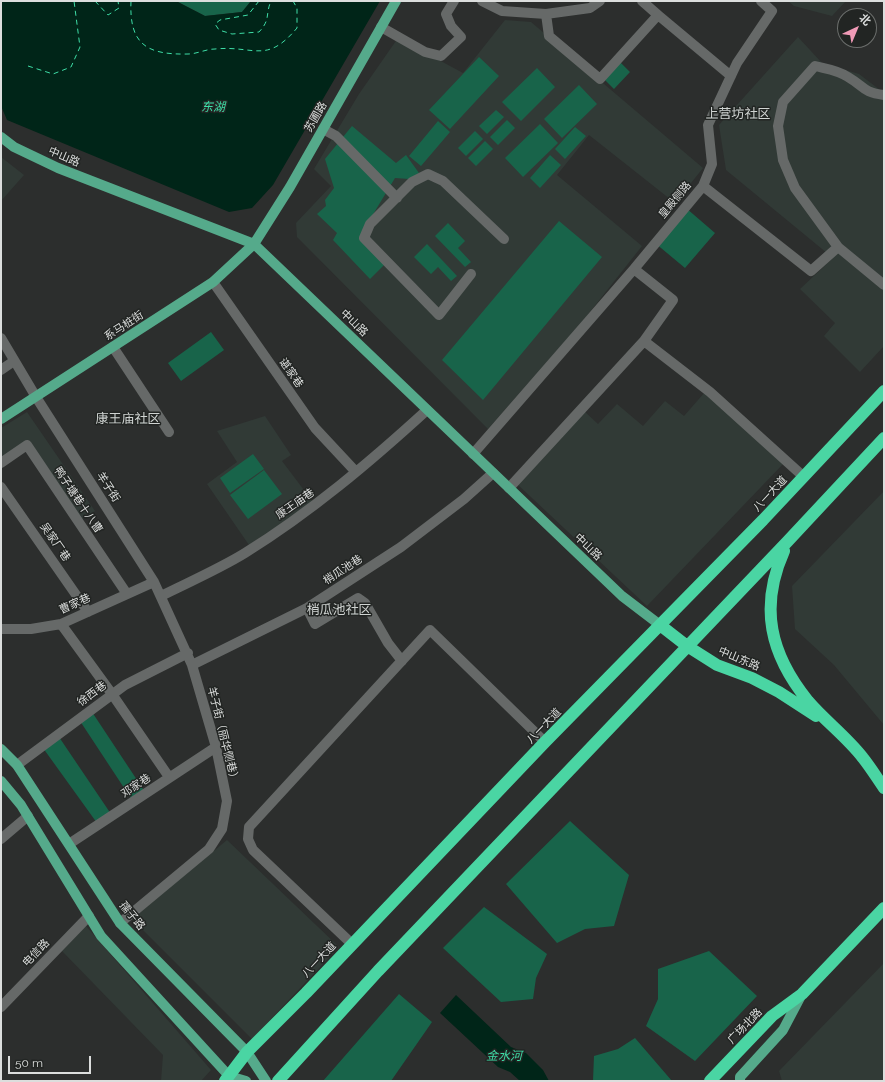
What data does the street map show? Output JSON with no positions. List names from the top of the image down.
{
  "streets": {
    "highway": ["八一大道", "中山东路", "广场北路"],
    "main road": [
      "苏圃路",
      "中山路",
      "系马桩街",
      "孺子路"
    ],
    "street": [
      "皇殿侧路",
      "谌家巷",
      "羊子街",
      "鸭子塘巷十八曹",
      "康王庙巷",
      "吴家厂巷",
      "梢瓜池巷",
      "曹家巷",
      "徐西巷",
      "羊子街（丽华侧巷）",
      "邓家巷",
      "电信路"
    ]
  },
  "crossings": [
    ["苏圃路", "中山路"],
    ["苏圃路", "系马桩街"],
    ["中山路", "皇殿侧路"],
    ["中山路", "系马桩街"],
    ["中山路", "康王庙巷"],
    ["中山路", "梢瓜池巷"],
    ["中山路", "中山东路"],
    ["系马桩街", "谌家巷"],
    ["系马桩街", "羊子街"],
    ["谌家巷", "康王庙巷"],
    ["羊子街", "康王庙巷"],
    ["羊子街", "曹家巷"],
    ["羊子街", "徐西巷"],
    ["羊子街", "羊子街（丽华侧巷）"],
    ["八一大道", "中山东路"],
    ["八一大道", "孺子路"],
    ["鸭子塘巷十八曹", "曹家巷"],
    ["吴家厂巷", "曹家巷"],
    ["梢瓜池巷", "羊子街（丽华侧巷）"],
    ["徐西巷", "羊子街（丽华侧巷）"],
    ["徐西巷", "孺子路"],
    ["羊子街（丽华侧巷）", "邓家巷"],
    ["羊子街（丽华侧巷）", "孺子路"],
    ["邓家巷", "孺子路"]
  ],
  "districts": ["上营坊社区", "康王庙社区", "梢瓜池社区"],
  "water": ["东湖", "金水河"],
  "scale_bar": "50 m",
  "north": "top right"
}
